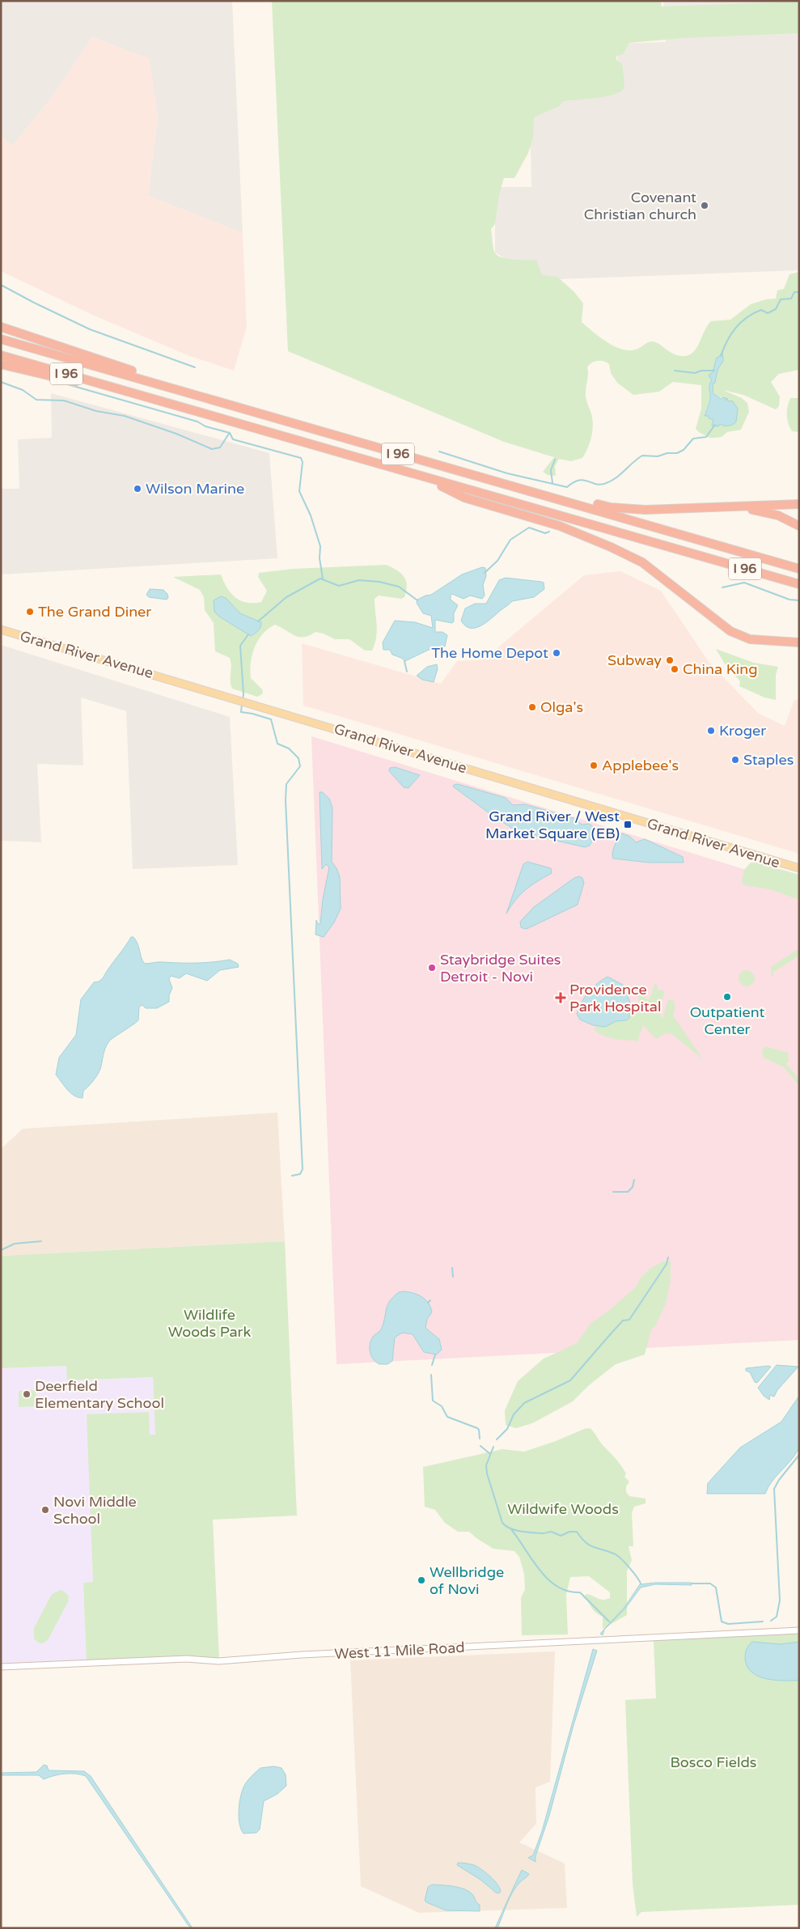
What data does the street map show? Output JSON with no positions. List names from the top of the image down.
{
  "streets": {
    "highway": ["I 96"],
    "main road": ["Grand River Avenue"],
    "street": ["West 11 Mile Road"]
  },
  "parks": ["Wildlife Woods Park", "Wildwife Woods", "Bosco Fields"],
  "places": {
    "other": [
      "Covenant Christian church",
      "Wilson Marine",
      "The Grand Diner",
      "The Home Depot",
      "Subway",
      "China King",
      "Olga's",
      "Kroger",
      "Staples",
      "Applebee's",
      "Staybridge Suites Detroit - Novi",
      "Outpatient Center",
      "Deerfield Elementary School",
      "Novi Middle School",
      "Wellbridge of Novi"
    ],
    "transit": ["Grand River / West Market Square (EB)"],
    "health": ["Providence Park Hospital"]
  }
}
